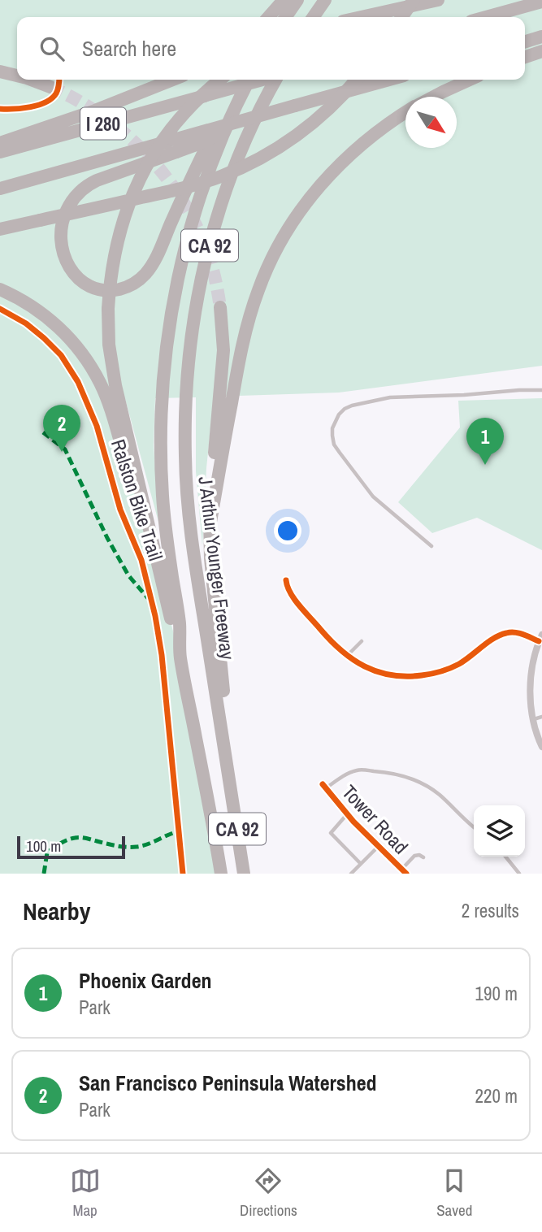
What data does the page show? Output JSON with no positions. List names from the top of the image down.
{
  "streets": {
    "highway": ["I 280", "CA 92", "J Arthur Younger Freeway"],
    "street": ["Tower Road"],
    "cycle path": ["Ralston Bike Trail"]
  },
  "scale_bar": "100 m",
  "north": "bottom right",
  "page": {
    "search": "Search here",
    "pins": ["2", "1"],
    "scale": "100 m",
    "heading": ["Nearby", "2 results"],
    "list": [
      {
        "mark": "1",
        "name": "Phoenix Garden",
        "note": "Park",
        "value": "190 m"
      },
      {
        "mark": "2",
        "name": "San Francisco Peninsula Watershed",
        "note": "Park",
        "value": "220 m"
      }
    ],
    "nav": ["Map", "Directions", "Saved"]
  }
}
